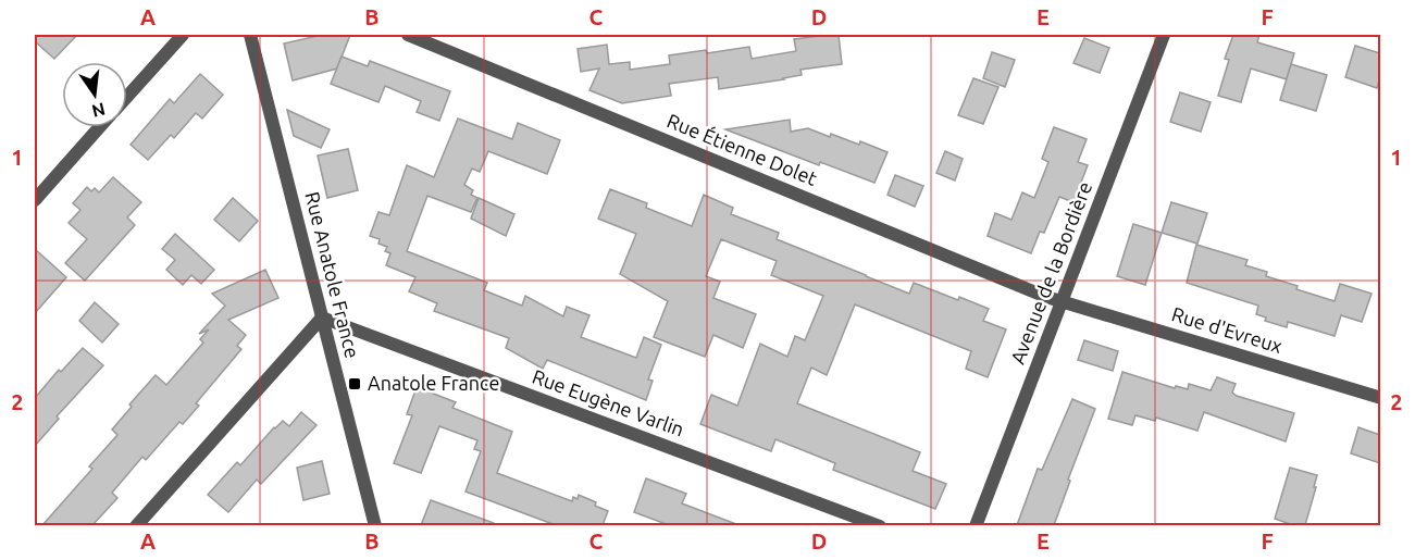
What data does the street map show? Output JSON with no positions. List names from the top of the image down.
{
  "streets": {
    "street": [
      "Rue Étienne Dolet",
      "Avenue de la Bordière",
      "Rue Anatole France",
      "Rue d'Evreux",
      "Rue Eugène Varlin"
    ]
  },
  "crossings": [
    ["Rue Étienne Dolet", "Avenue de la Bordière"],
    ["Rue Étienne Dolet", "Rue d'Evreux"],
    ["Avenue de la Bordière", "Rue d'Evreux"],
    ["Rue Anatole France", "Rue Eugène Varlin"]
  ],
  "places": {
    "transit": ["Anatole France"]
  },
  "north": "bottom",
  "grid": {
    "columns": [
      "A",
      "B",
      "C",
      "D",
      "E",
      "F"
    ],
    "rows": ["1", "2"]
  }
}
